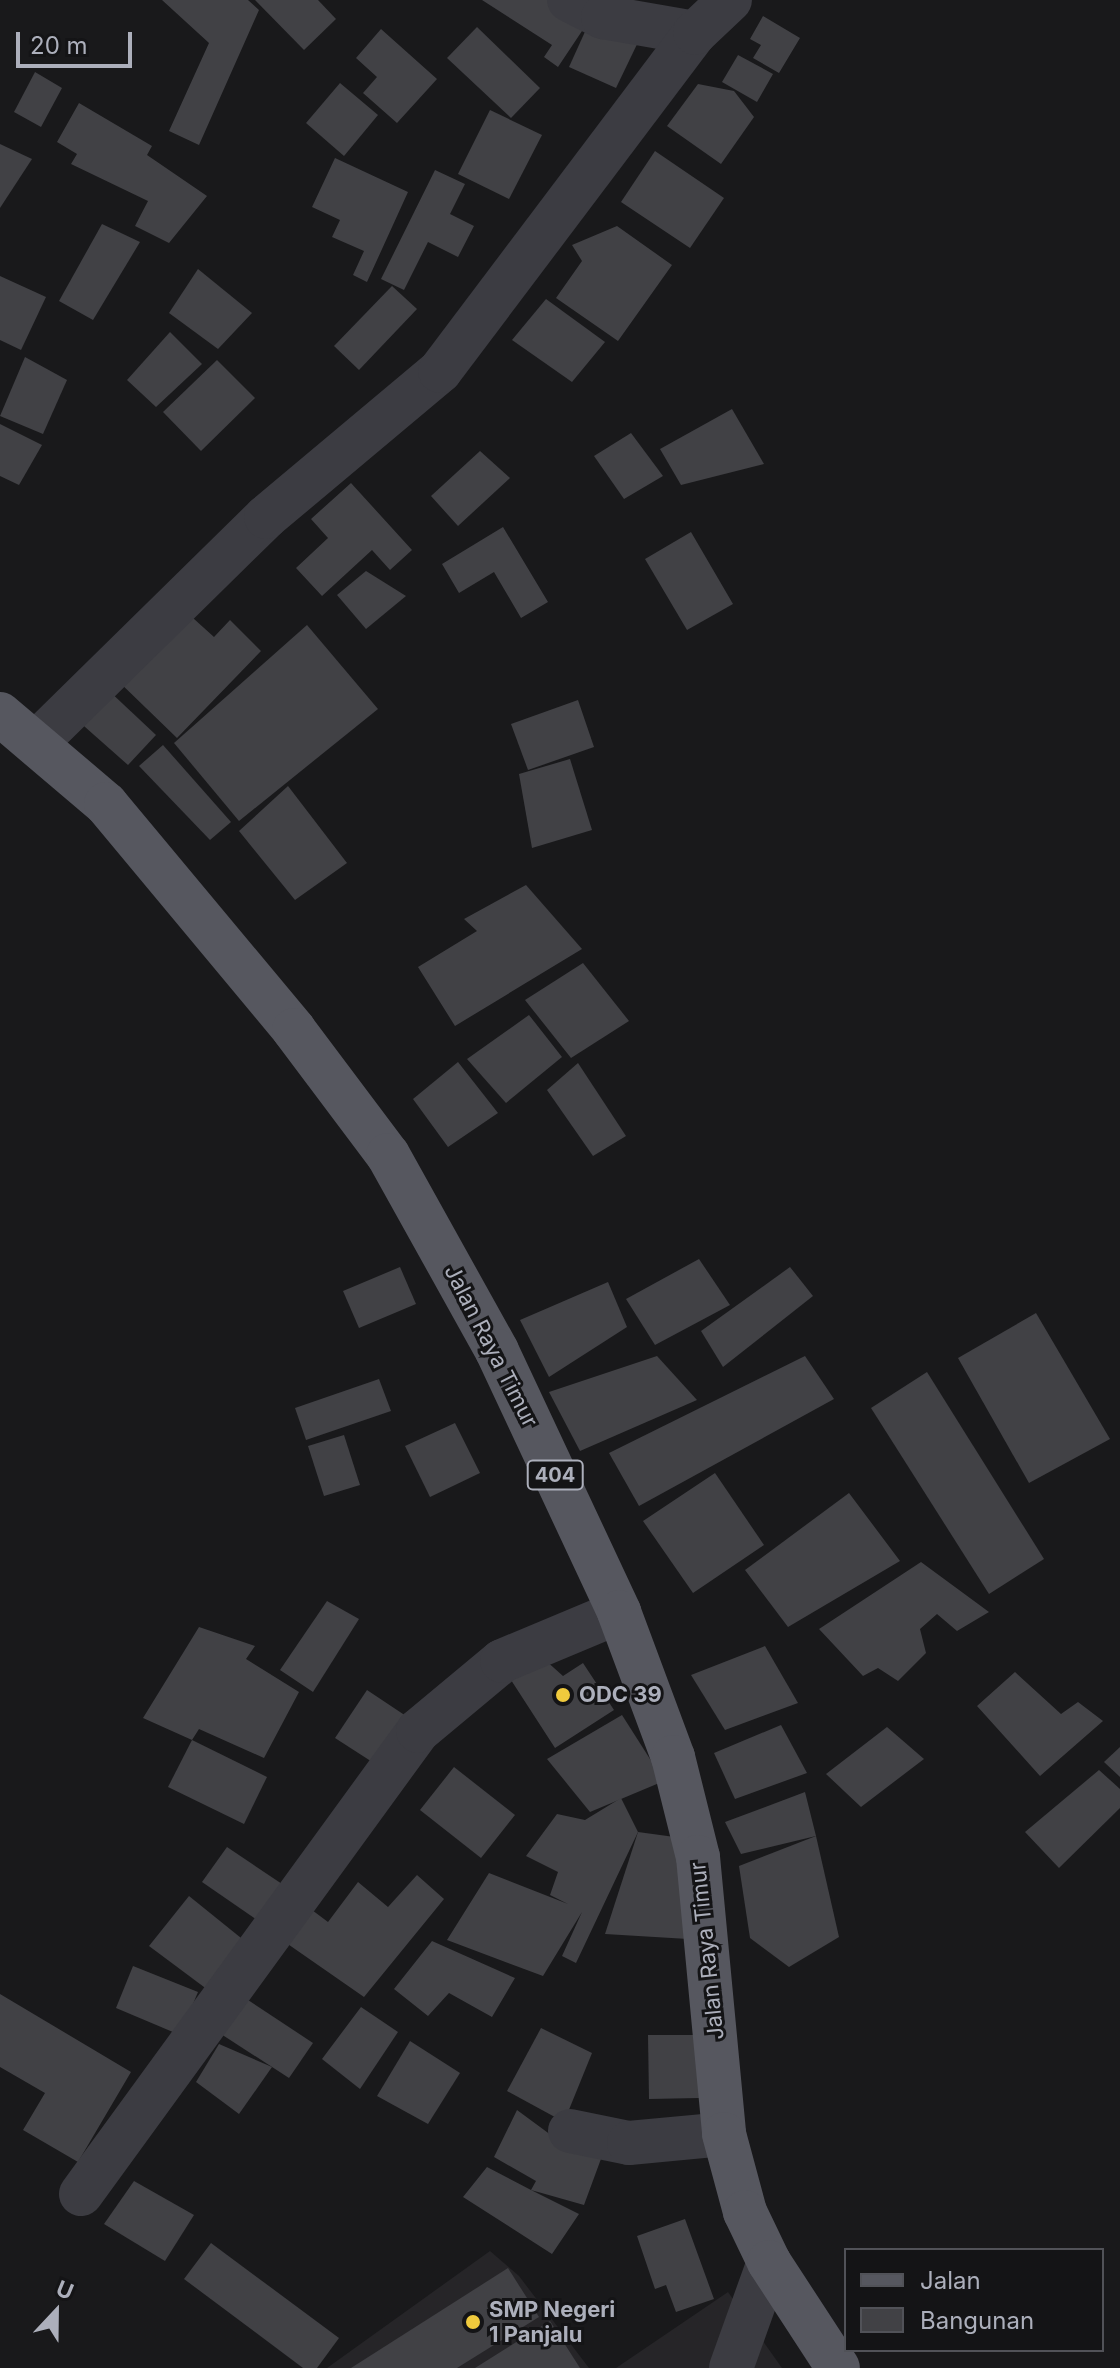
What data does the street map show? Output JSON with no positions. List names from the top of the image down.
{
  "streets": {
    "main road": ["Jalan Raya Timur", "404"]
  },
  "places": ["ODC 39", "SMP Negeri 1 Panjalu"],
  "legend": ["Jalan", "Bangunan"],
  "scale_bar": "20 m",
  "north": "top"
}
